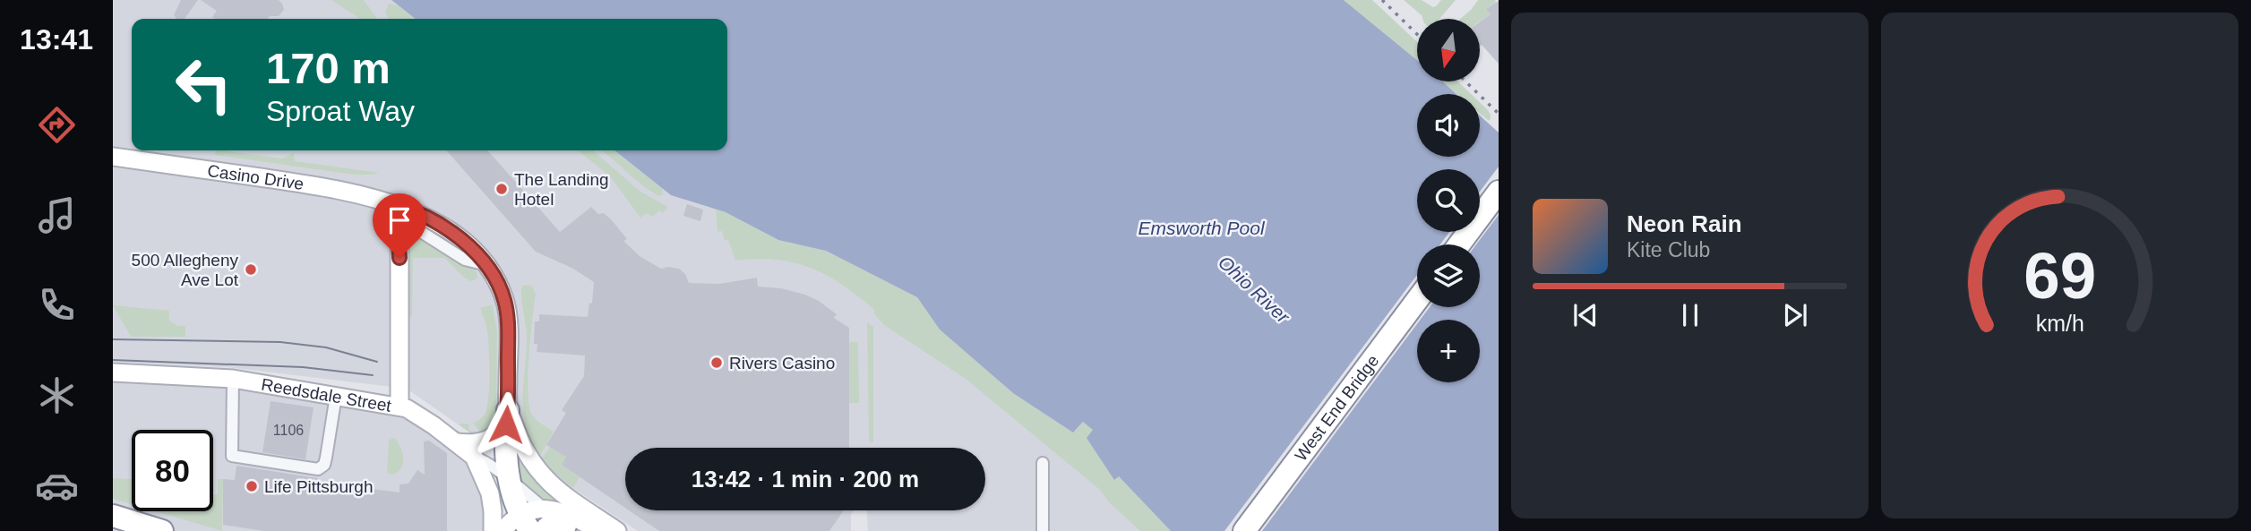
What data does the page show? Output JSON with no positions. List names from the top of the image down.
{
  "streets": {
    "highway": ["West End Bridge"],
    "main road": ["Casino Drive", "Reedsdale Street"]
  },
  "water": ["Emsworth Pool", "Ohio River"],
  "places": [
    "The Landing Hotel",
    "500 Allegheny Ave Lot",
    "Rivers Casino",
    "Life Pittsburgh"
  ],
  "house_numbers": ["1106"],
  "north": "bottom",
  "page": {
    "tabs": "13:41",
    "map_buttons": "+",
    "turn": ["170 m", "Sproat Way"],
    "song": ["Neon Rain", "Kite Club"],
    "limit": "80",
    "trip": "13:42 · 1 min · 200 m",
    "gauge": ["69", "km/h"]
  }
}
